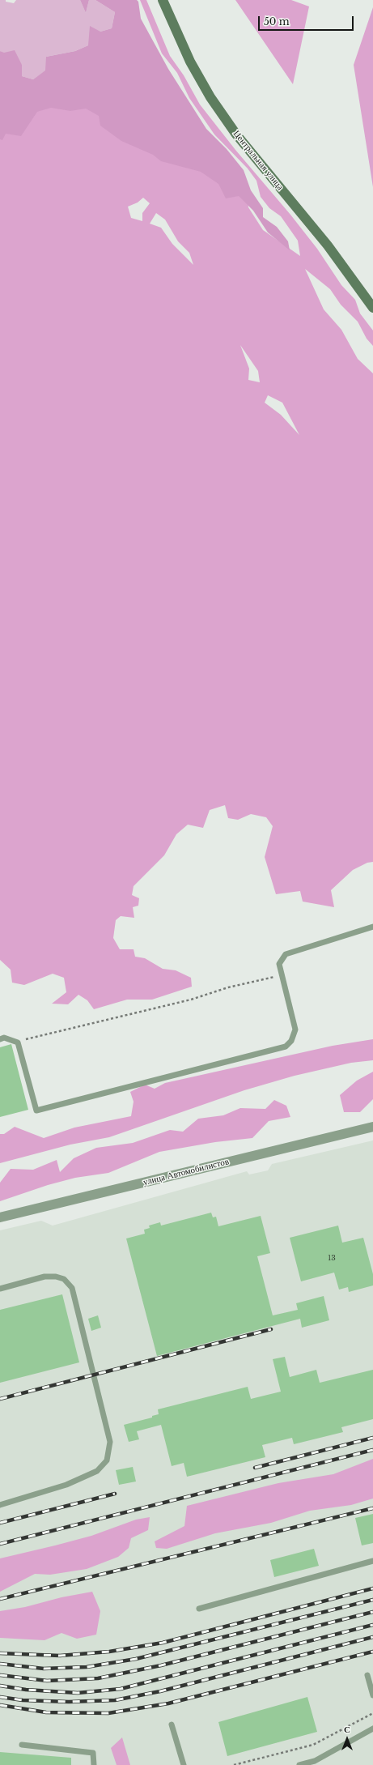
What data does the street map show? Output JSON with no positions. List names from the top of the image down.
{
  "streets": {
    "street": ["Центральная улица", "улица Автомобилистов"]
  },
  "house_numbers": ["13"],
  "scale_bar": "50 m",
  "north": "top"
}
